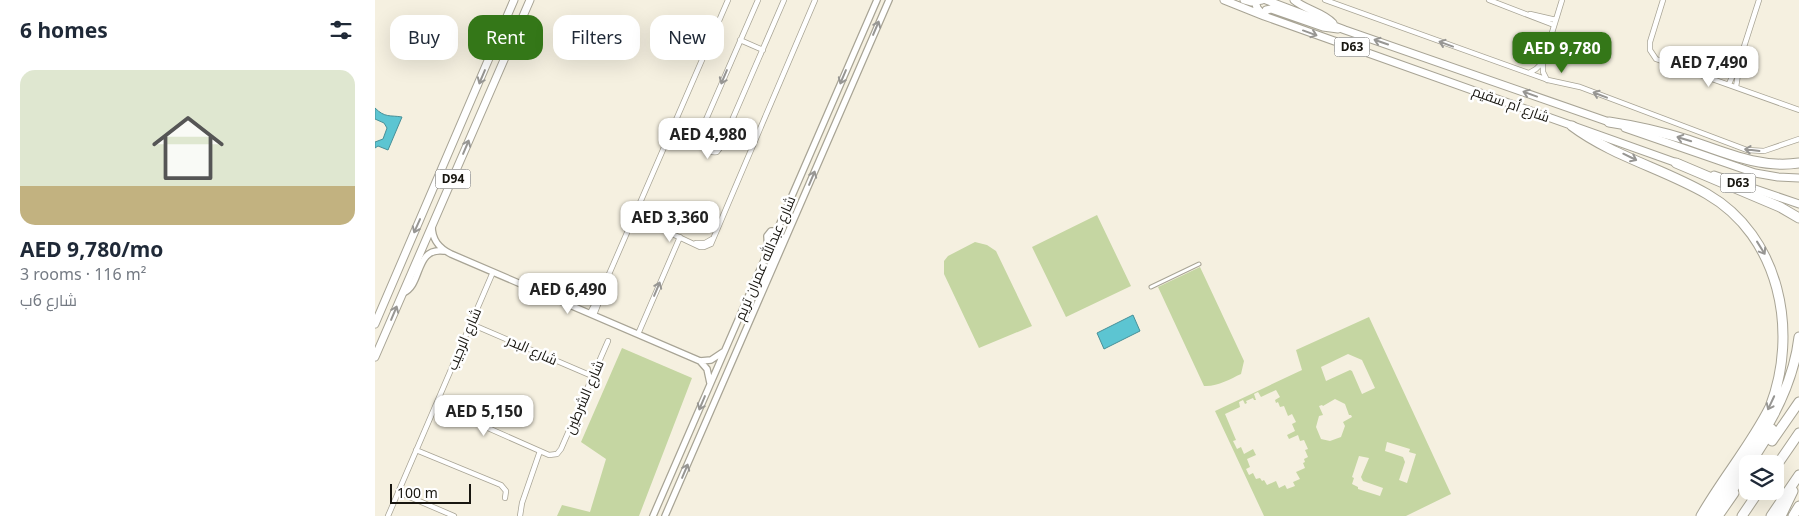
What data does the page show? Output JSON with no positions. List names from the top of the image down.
{
  "streets": {
    "main road": ["D63", "شارع أم سقيم", "D94"],
    "street": [
      "شارع عبدالله عمران تريم",
      "شارع الرجيب",
      "شارع البدر",
      "شارع الشرطين"
    ]
  },
  "crossings": [
    ["شارع الرجيب", "شارع البدر"],
    ["شارع البدر", "شارع الشرطين"]
  ],
  "scale_bar": "100 m",
  "page": {
    "heading": "6 homes",
    "chip": [
      "Buy",
      "Rent",
      "Filters",
      "New"
    ],
    "price": [
      "AED 9,780",
      "AED 7,490",
      "AED 4,980",
      "AED 3,360",
      "AED 6,490",
      "AED 5,150"
    ],
    "list": [
      {
        "name": "AED 9,780/mo",
        "note": "3 rooms · 116 m² · شارع 6ب"
      }
    ],
    "scale": "100 m"
  }
}
